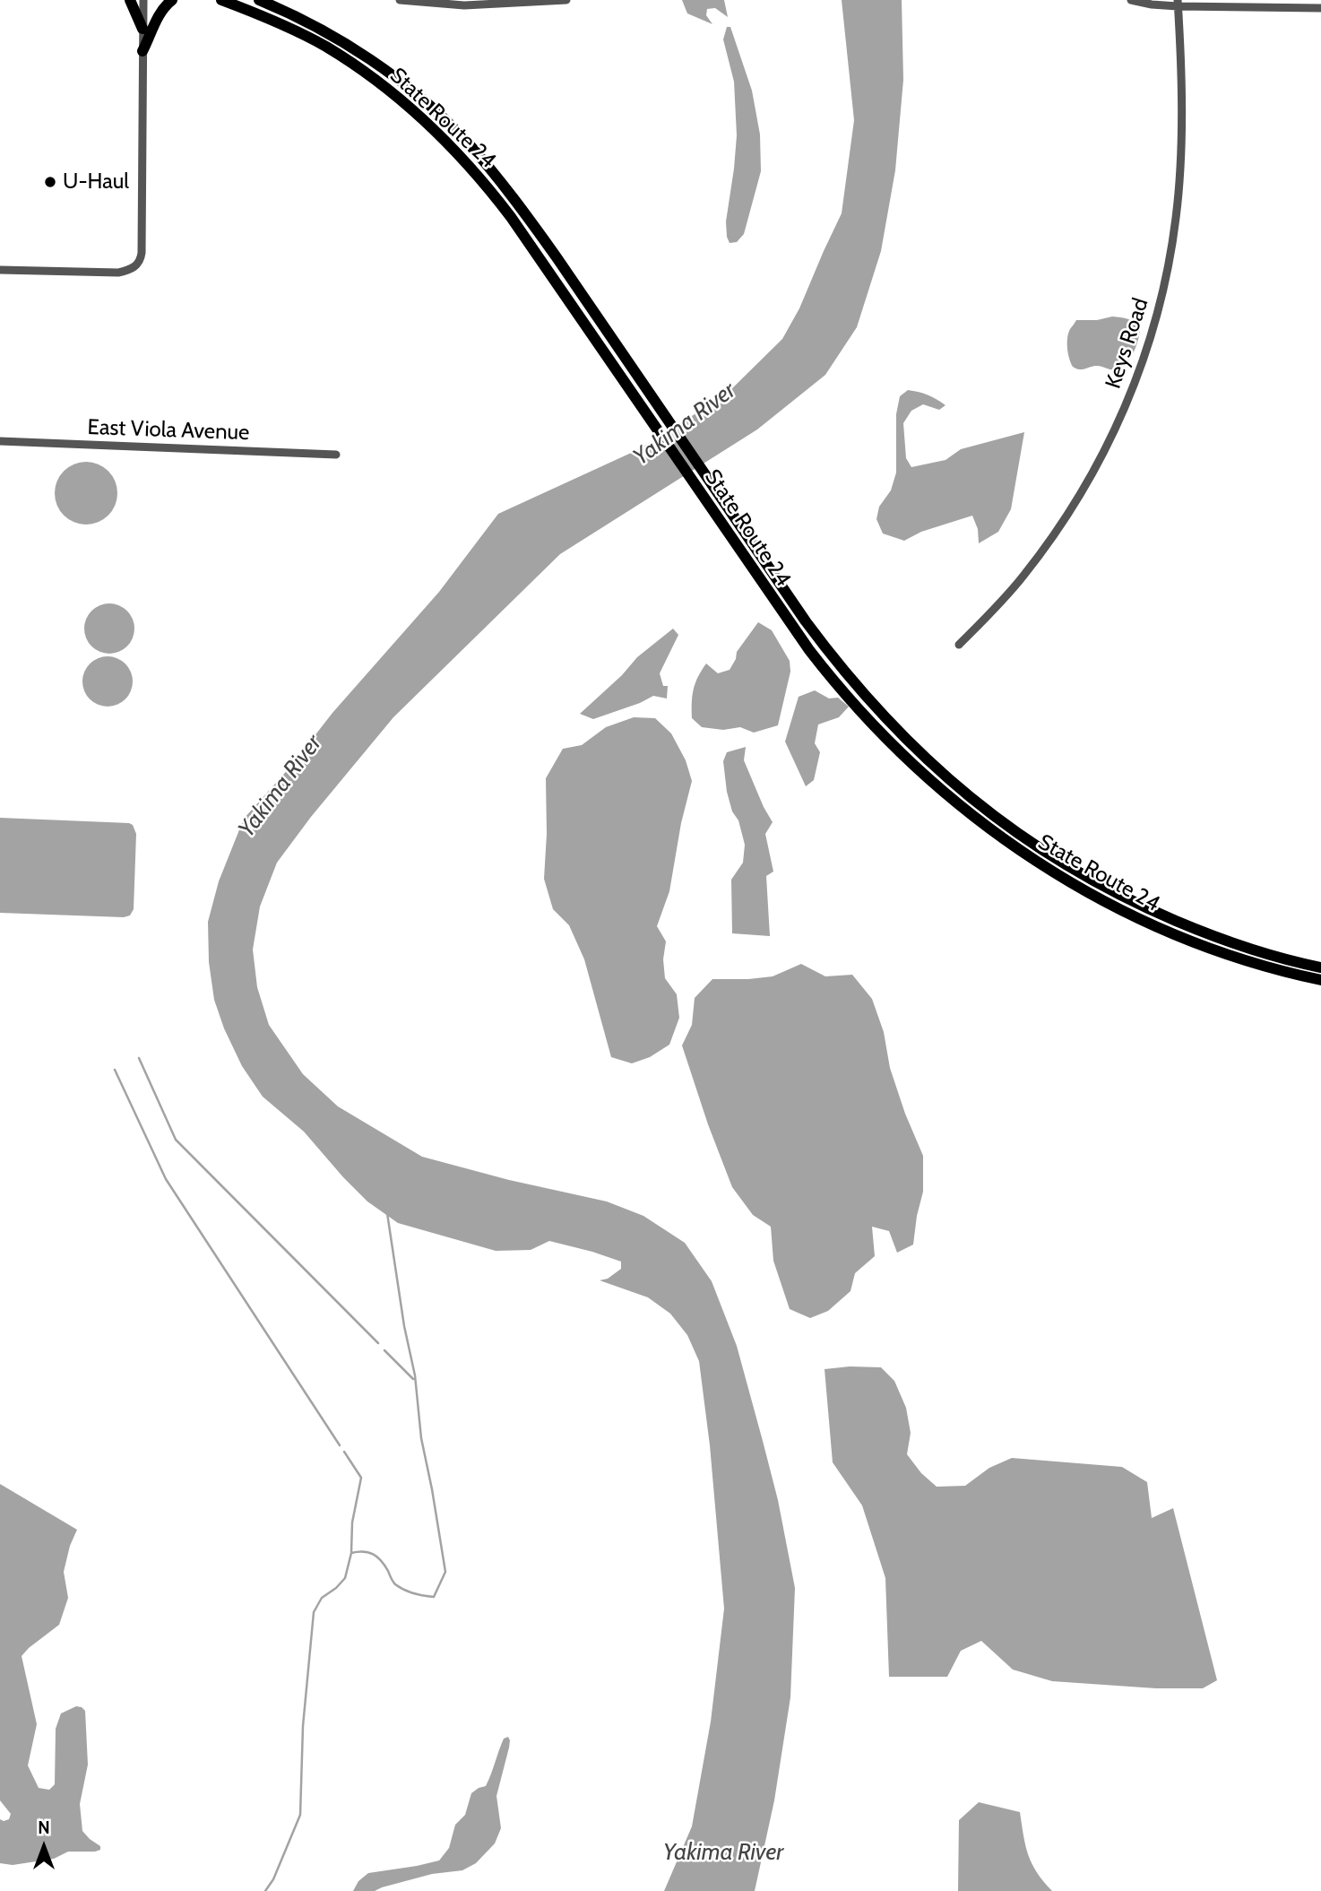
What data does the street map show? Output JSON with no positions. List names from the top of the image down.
{
  "streets": {
    "main road": ["State Route 24"],
    "street": ["Keys Road", "East Viola Avenue"]
  },
  "water": ["Yakima River"],
  "places": ["U-Haul"],
  "north": "top"
}
